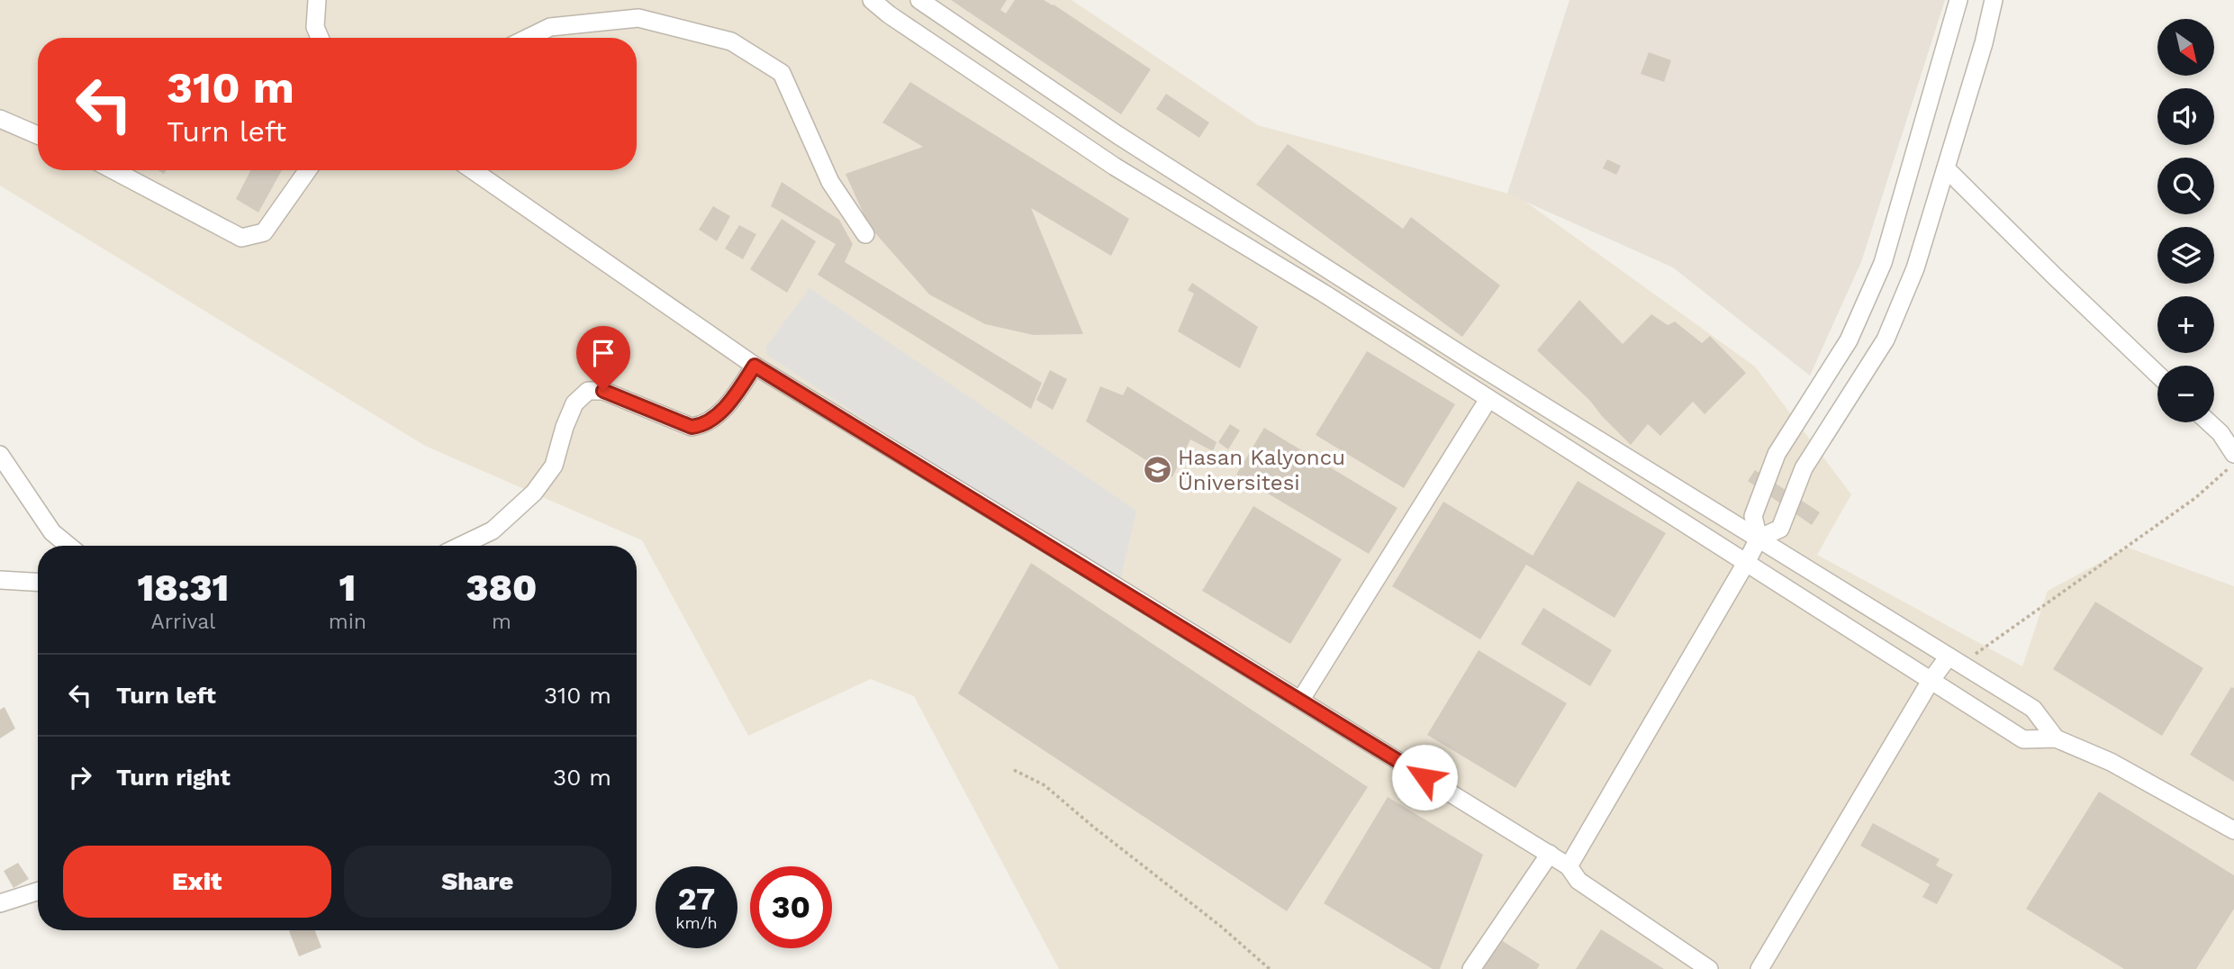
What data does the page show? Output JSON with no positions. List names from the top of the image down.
{
  "places": {
    "school or university": ["Hasan Kalyoncu Üniversitesi"]
  },
  "north": "bottom right",
  "page": {
    "map_buttons": ["+", "−"],
    "turn": ["310 m", "Turn left"],
    "eta": [
      "18:31",
      "Arrival",
      "1",
      "min",
      "380",
      "m"
    ],
    "list": [
      {
        "name": "Turn left",
        "value": "310 m"
      },
      {
        "name": "Turn right",
        "value": "30 m"
      }
    ],
    "buttons": ["Exit", "Share"],
    "speed": "27 km/h",
    "limit": "30"
  }
}
